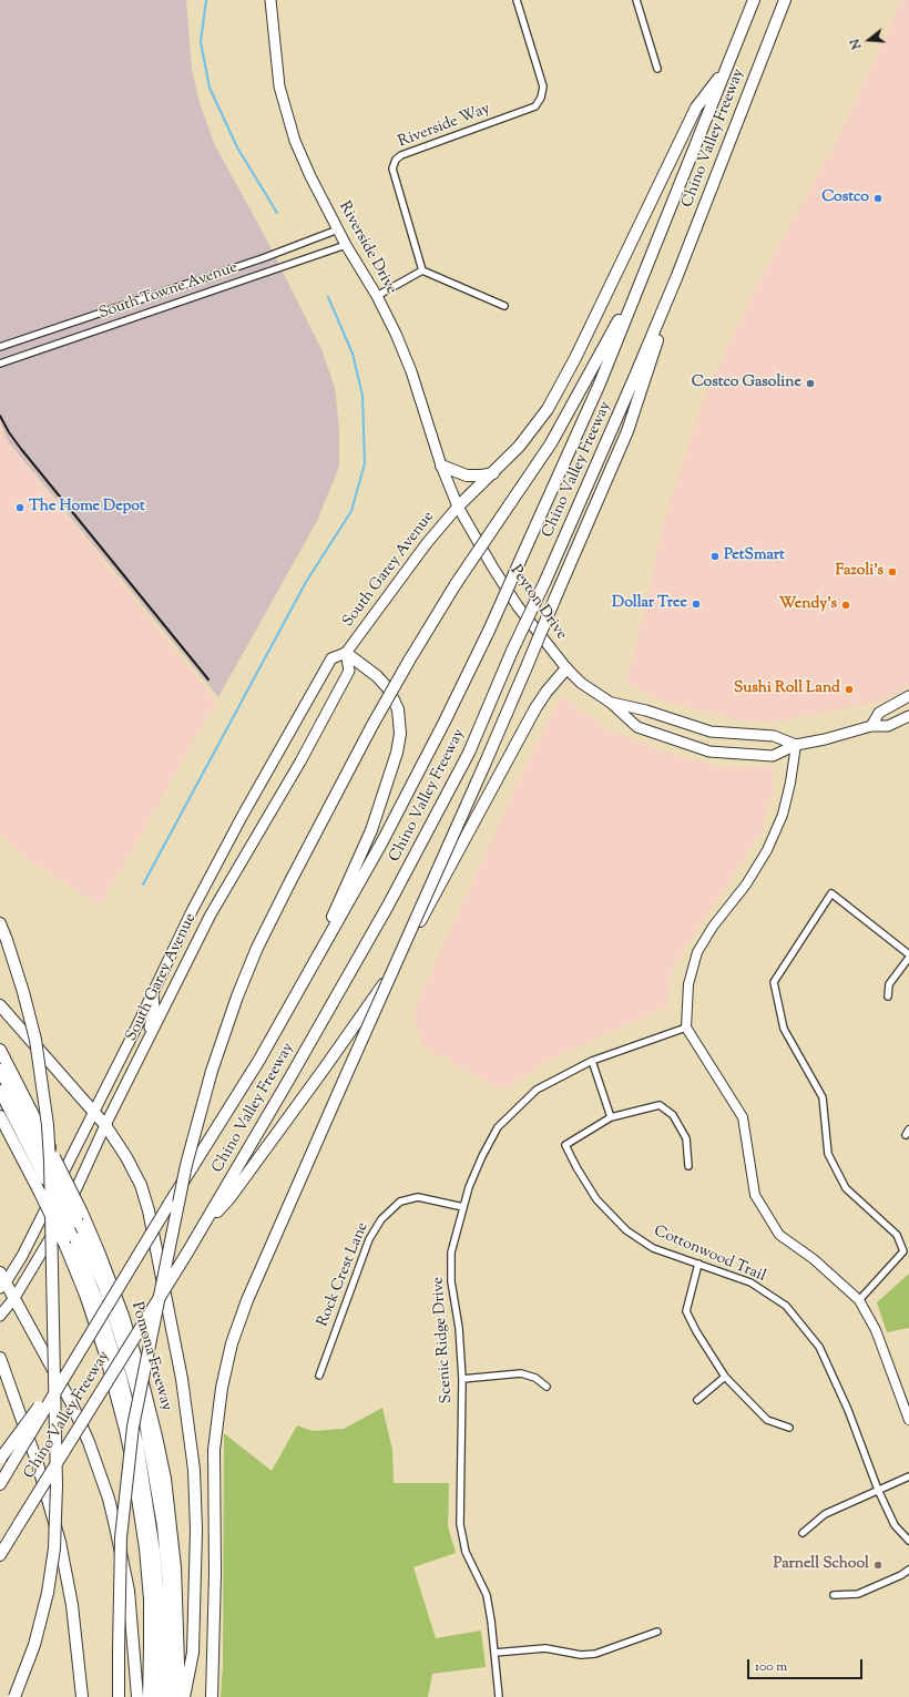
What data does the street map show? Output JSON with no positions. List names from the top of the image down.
{
  "streets": {
    "highway": ["Chino Valley Freeway", "Pomona Freeway"],
    "main road": ["Riverside Drive", "South Garey Avenue", "Peyton Drive"],
    "street": [
      "Riverside Way",
      "South Towne Avenue",
      "Cottonwood Trail",
      "Rock Crest Lane",
      "Scenic Ridge Drive"
    ]
  },
  "crossings": [
    ["Riverside Drive", "South Towne Avenue"],
    ["Riverside Drive", "South Garey Avenue"],
    ["Riverside Drive", "Peyton Drive"],
    ["South Garey Avenue", "Peyton Drive"],
    ["Rock Crest Lane", "Scenic Ridge Drive"]
  ],
  "places": [
    "Costco",
    "Costco Gasoline",
    "The Home Depot",
    "PetSmart",
    "Fazoli's",
    "Dollar Tree",
    "Wendy's",
    "Sushi Roll Land",
    "Parnell School"
  ],
  "scale_bar": "100 m",
  "north": "left"
}
